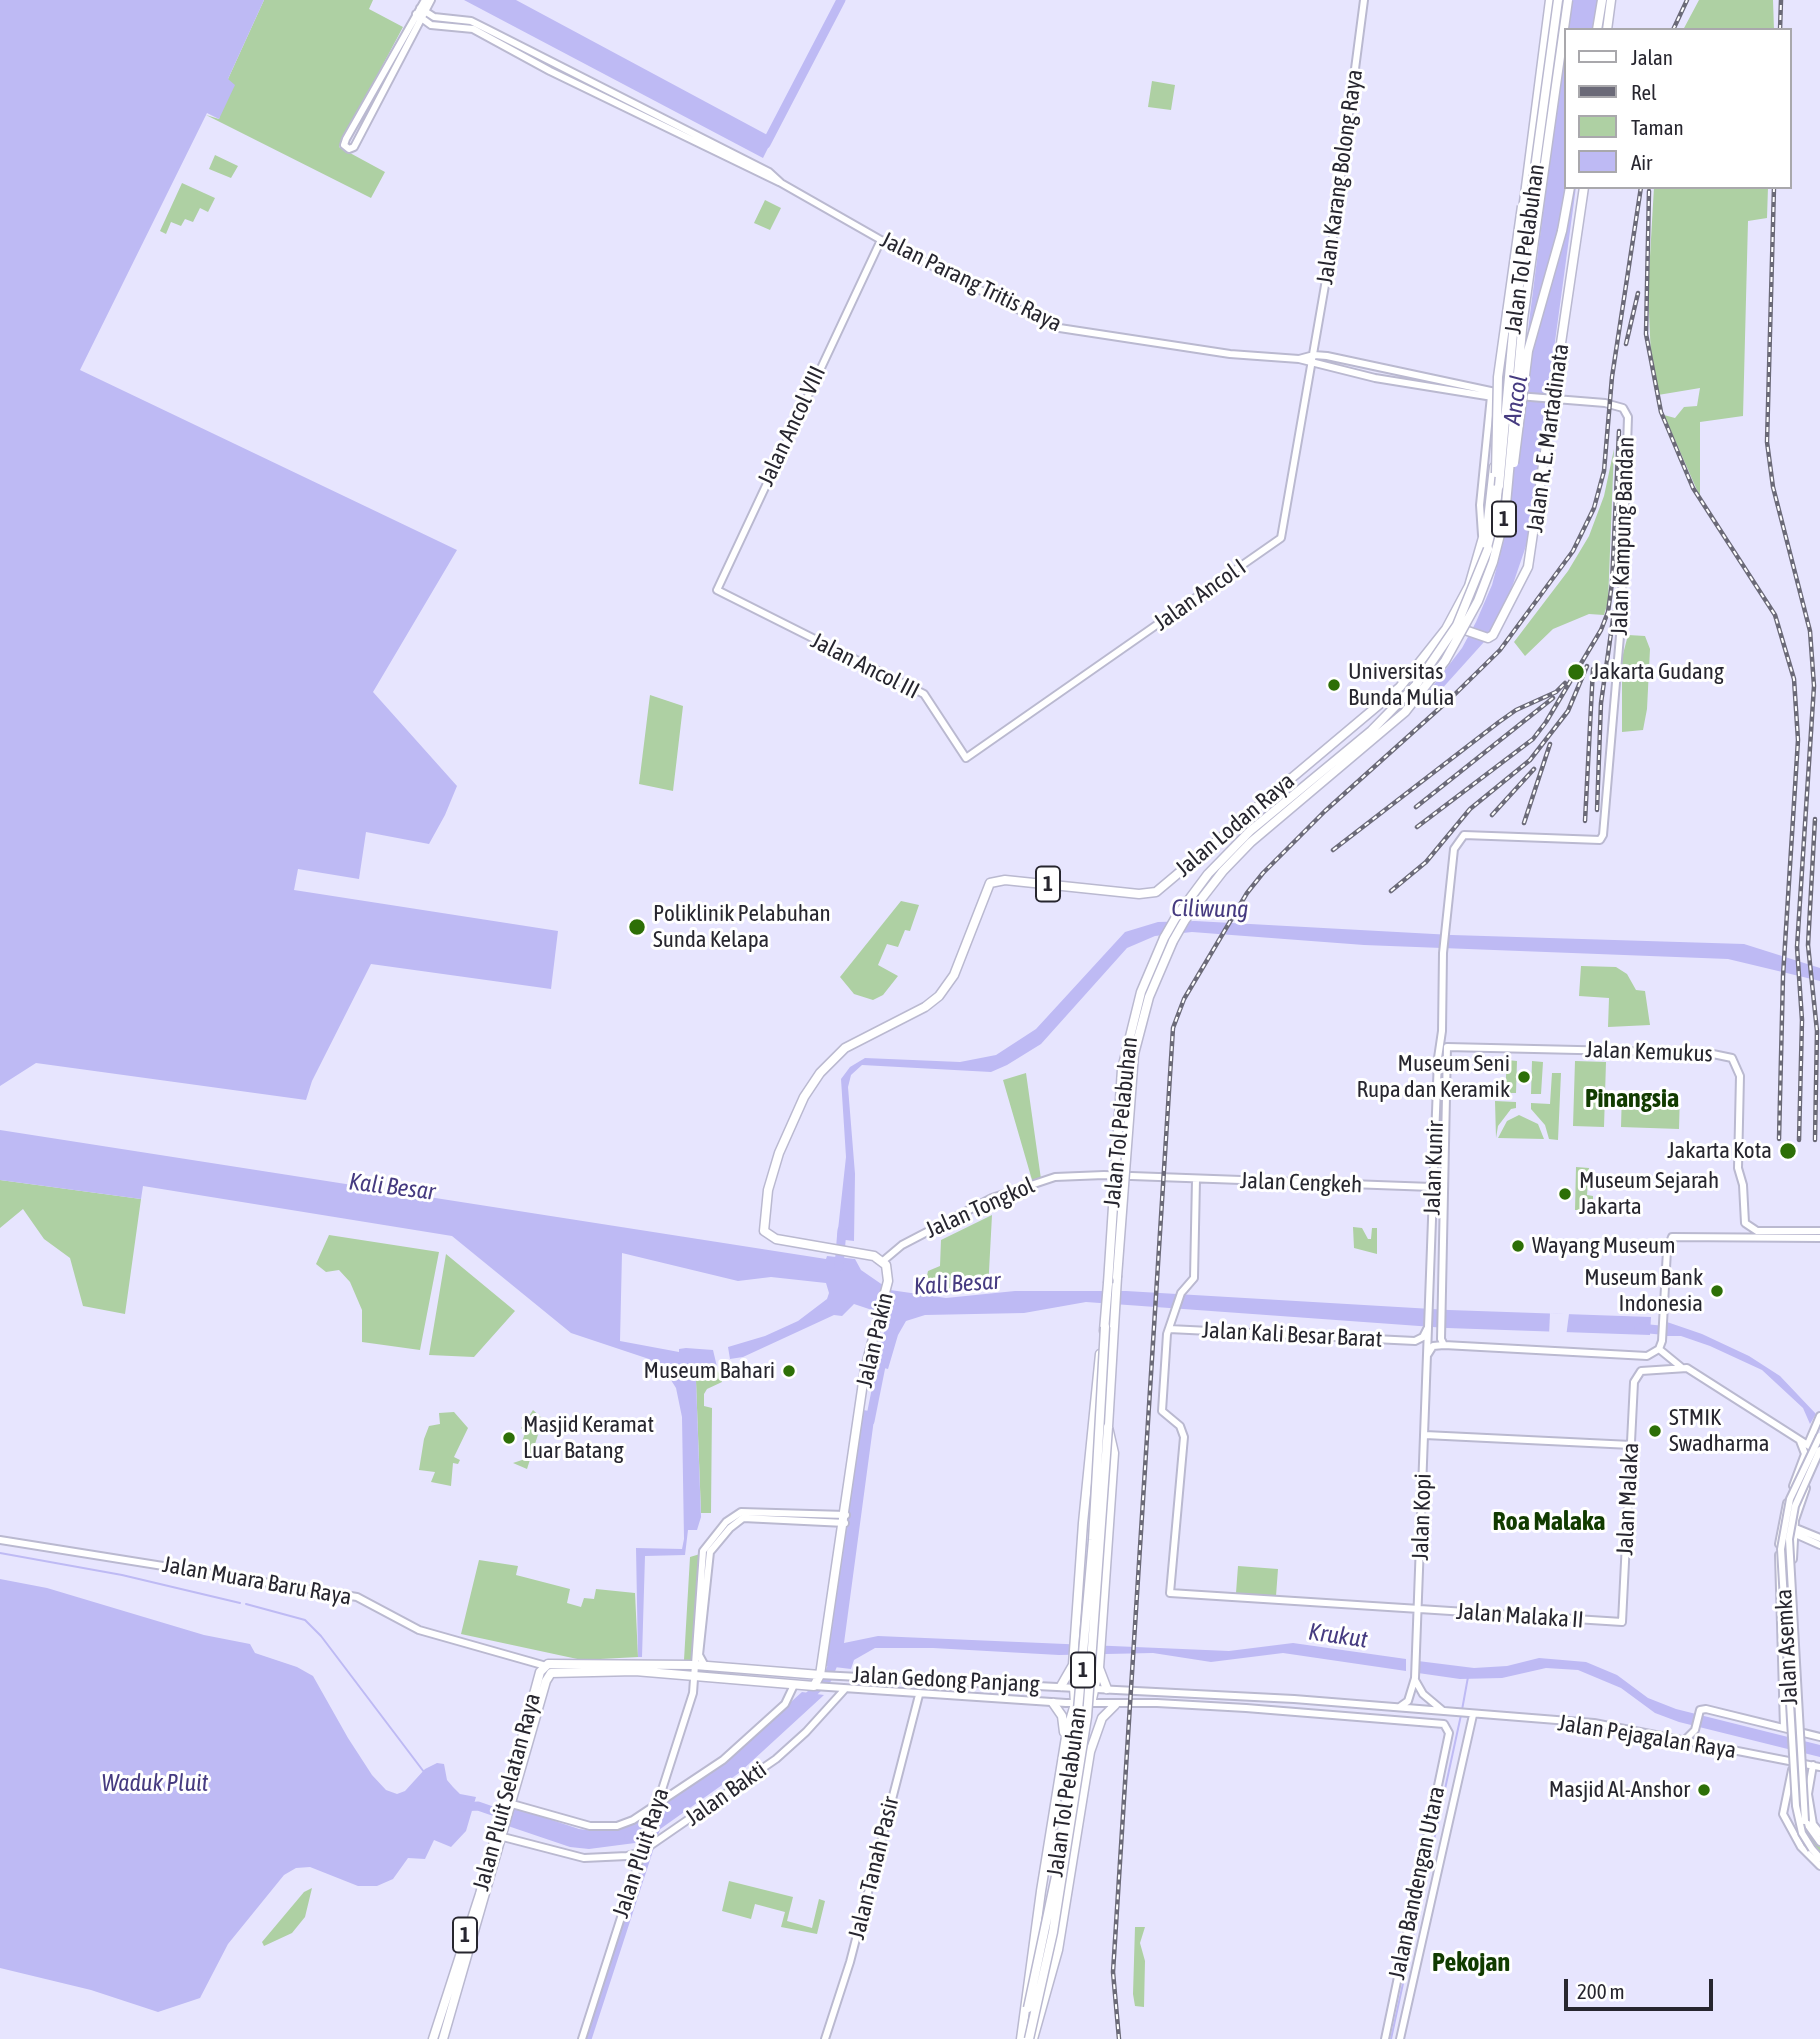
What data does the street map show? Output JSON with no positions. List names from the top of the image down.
{
  "streets": {
    "highway": [
      "Jalan Tol Pelabuhan",
      "Jalan R. E. Martadinata",
      "1",
      "Jalan Lodan Raya",
      "Jalan Pakin",
      "Jalan Gedong Panjang",
      "Jalan Pluit Selatan Raya"
    ],
    "street": [
      "Jalan Karang Bolong Raya",
      "Jalan Parang Tritis Raya",
      "Jalan Ancol VIII",
      "Jalan Kampung Bandan",
      "Jalan Ancol I",
      "Jalan Ancol III",
      "Jalan Kemukus",
      "Jalan Kunir",
      "Jalan Cengkeh",
      "Jalan Tongkol",
      "Jalan Kali Besar Barat",
      "Jalan Malaka",
      "Jalan Kopi",
      "Jalan Muara Baru Raya",
      "Jalan Malaka II",
      "Jalan Asemka",
      "Jalan Pejagalan Raya",
      "Jalan Bakti",
      "Jalan Pluit Raya",
      "Jalan Tanah Pasir",
      "Jalan Bandengan Utara"
    ]
  },
  "crossings": [
    ["Jalan Karang Bolong Raya", "Jalan Parang Tritis Raya"],
    ["Jalan Karang Bolong Raya", "Jalan Ancol I"],
    ["Jalan Parang Tritis Raya", "Jalan Ancol VIII"],
    ["Jalan Parang Tritis Raya", "Jalan Kampung Bandan"],
    ["Jalan Parang Tritis Raya", "Jalan Ancol I"],
    ["Jalan Parang Tritis Raya", "Jalan Lodan Raya"],
    ["Jalan Ancol VIII", "Jalan Ancol III"],
    ["Jalan R. E. Martadinata", "Jalan Kampung Bandan"],
    ["Jalan R. E. Martadinata", "Jalan Lodan Raya"],
    ["Jalan Kampung Bandan", "Jalan Lodan Raya"],
    ["Jalan Kampung Bandan", "Jalan Kunir"],
    ["Jalan Ancol I", "Jalan Ancol III"],
    ["Jalan Lodan Raya", "Jalan Tongkol"],
    ["Jalan Lodan Raya", "Jalan Pakin"],
    ["Jalan Kemukus", "Jalan Kunir"],
    ["Jalan Kunir", "Jalan Cengkeh"],
    ["Jalan Cengkeh", "Jalan Tongkol"],
    ["Jalan Tongkol", "Jalan Pakin"],
    ["Jalan Kali Besar Barat", "Jalan Kopi"],
    ["Jalan Kali Besar Barat", "Jalan Malaka II"],
    ["Jalan Pakin", "Jalan Gedong Panjang"],
    ["Jalan Malaka", "Jalan Malaka II"],
    ["Jalan Kopi", "Jalan Malaka II"],
    ["Jalan Kopi", "Jalan Gedong Panjang"],
    ["Jalan Muara Baru Raya", "Jalan Gedong Panjang"],
    ["Jalan Muara Baru Raya", "Jalan Pluit Selatan Raya"],
    ["Jalan Gedong Panjang", "Jalan Pejagalan Raya"],
    ["Jalan Gedong Panjang", "Jalan Pluit Selatan Raya"],
    ["Jalan Gedong Panjang", "Jalan Bakti"],
    ["Jalan Gedong Panjang", "Jalan Pluit Raya"],
    ["Jalan Gedong Panjang", "Jalan Tanah Pasir"],
    ["Jalan Gedong Panjang", "Jalan Bandengan Utara"],
    ["Jalan Pluit Selatan Raya", "Jalan Bakti"],
    ["Jalan Bakti", "Jalan Pluit Raya"]
  ],
  "districts": ["Pinangsia", "Roa Malaka", "Pekojan"],
  "water": [
    "Ancol",
    "Ciliwung",
    "Kali Besar",
    "Krukut",
    "Waduk Pluit"
  ],
  "places": [
    "Jakarta Gudang",
    "Universitas Bunda Mulia",
    "Poliklinik Pelabuhan Sunda Kelapa",
    "Museum Seni Rupa dan Keramik",
    "Jakarta Kota",
    "Museum Sejarah Jakarta",
    "Wayang Museum",
    "Museum Bank Indonesia",
    "Museum Bahari",
    "STMIK Swadharma",
    "Masjid Keramat Luar Batang",
    "Masjid Al-Anshor"
  ],
  "legend": [
    "Jalan",
    "Rel",
    "Taman",
    "Air"
  ],
  "scale_bar": "200 m"
}
